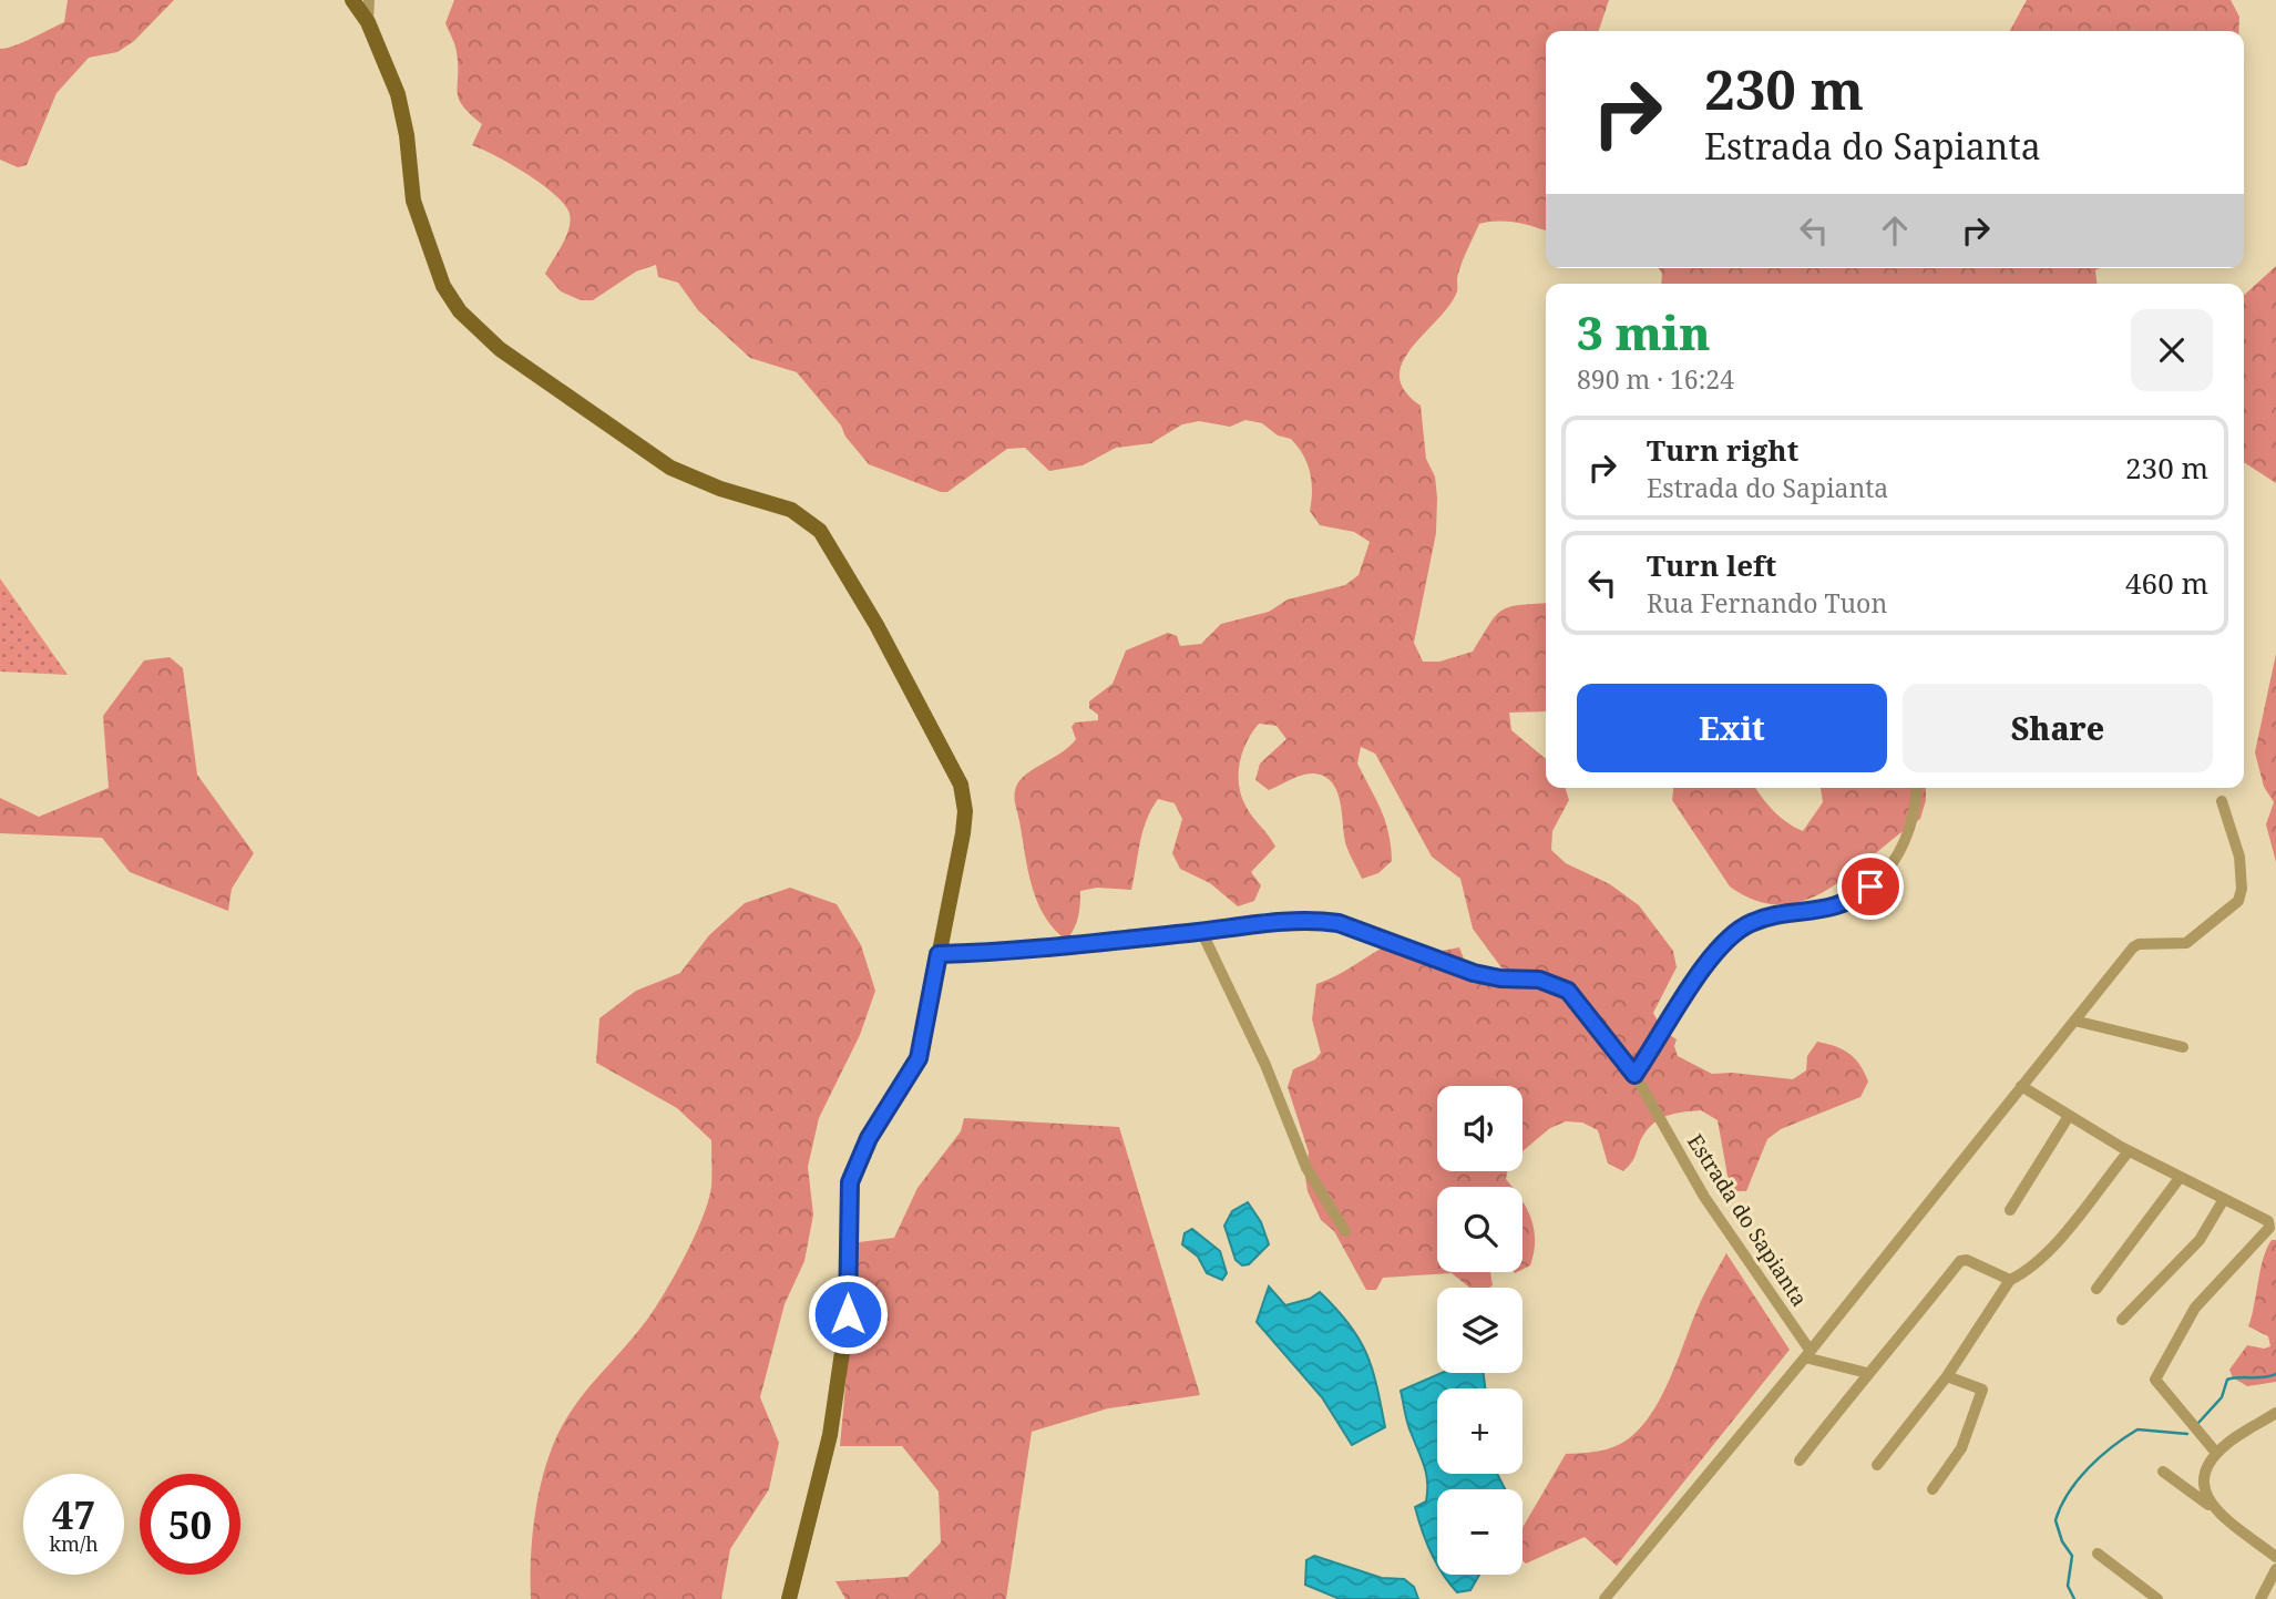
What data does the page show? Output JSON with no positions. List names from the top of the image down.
{
  "streets": {
    "street": ["Estrada do Sapianta"]
  },
  "page": {
    "turn": ["230 m", "Estrada do Sapianta"],
    "heading": ["3 min", "890 m · 16:24"],
    "list": [
      {
        "name": "Turn right",
        "note": "Estrada do Sapianta",
        "value": "230 m"
      },
      {
        "name": "Turn left",
        "note": "Rua Fernando Tuon",
        "value": "460 m"
      }
    ],
    "buttons": ["Exit", "Share"],
    "map_buttons": ["+", "−"],
    "speed": "47 km/h",
    "limit": "50"
  }
}
